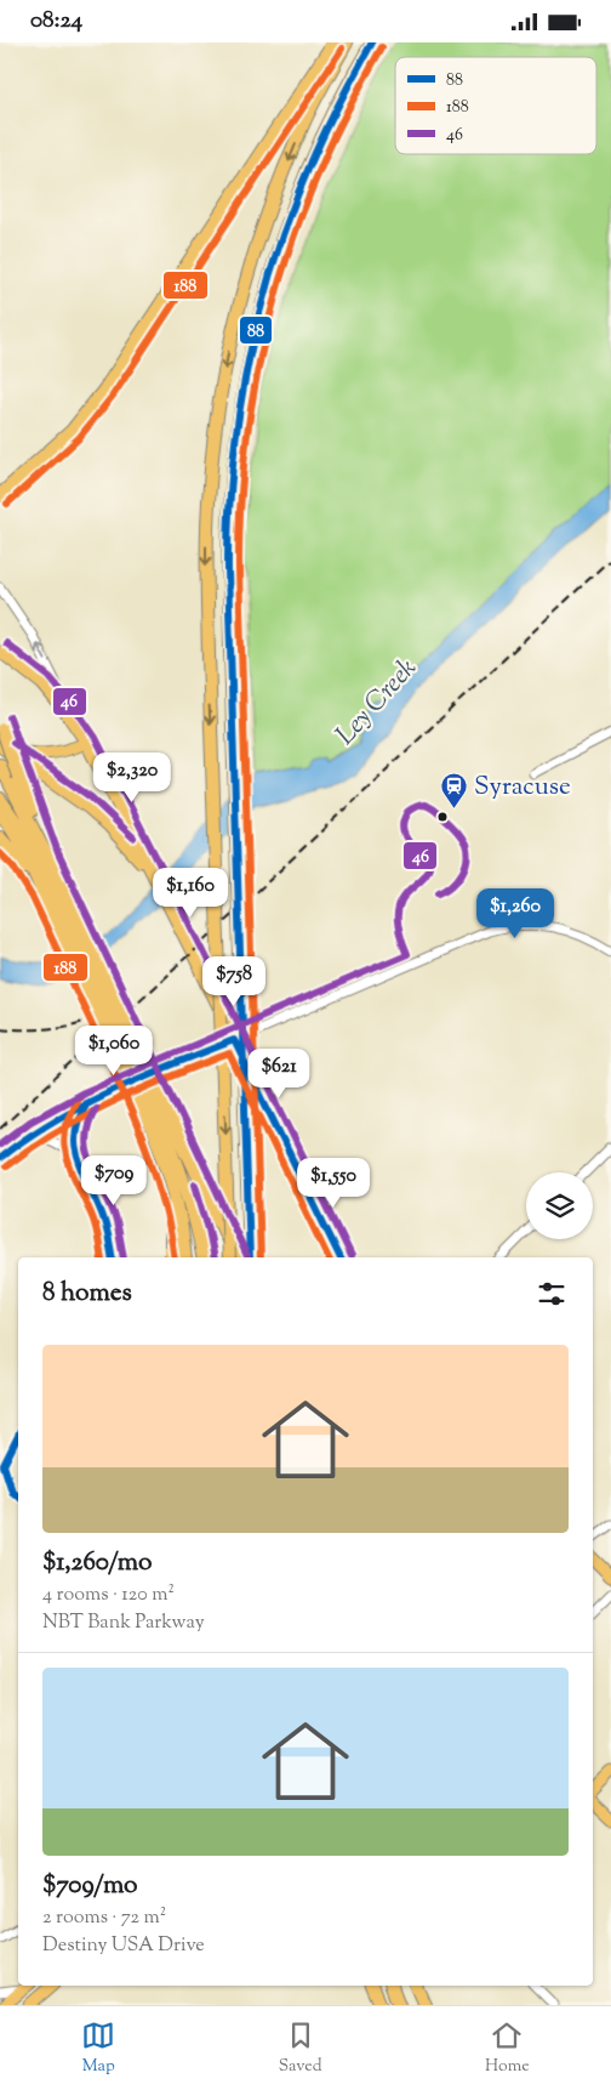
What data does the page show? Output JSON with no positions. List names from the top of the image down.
{
  "water": ["Ley Creek"],
  "places": {
    "station": ["Syracuse"]
  },
  "lines": ["transit line 88", "transit line 188", "transit line 46"],
  "legend": ["88", "188", "46"],
  "page": {
    "status": "08:24",
    "price": [
      "$2,320",
      "$1,160",
      "$1,260",
      "$758",
      "$1,060",
      "$621",
      "$709",
      "$1,550"
    ],
    "heading": "8 homes",
    "list": [
      {
        "name": "$1,260/mo",
        "note": "4 rooms · 120 m² · NBT Bank Parkway"
      },
      {
        "name": "$709/mo",
        "note": "2 rooms · 72 m² · Destiny USA Drive"
      }
    ],
    "tabs": ["Map", "Saved", "Home"]
  }
}
